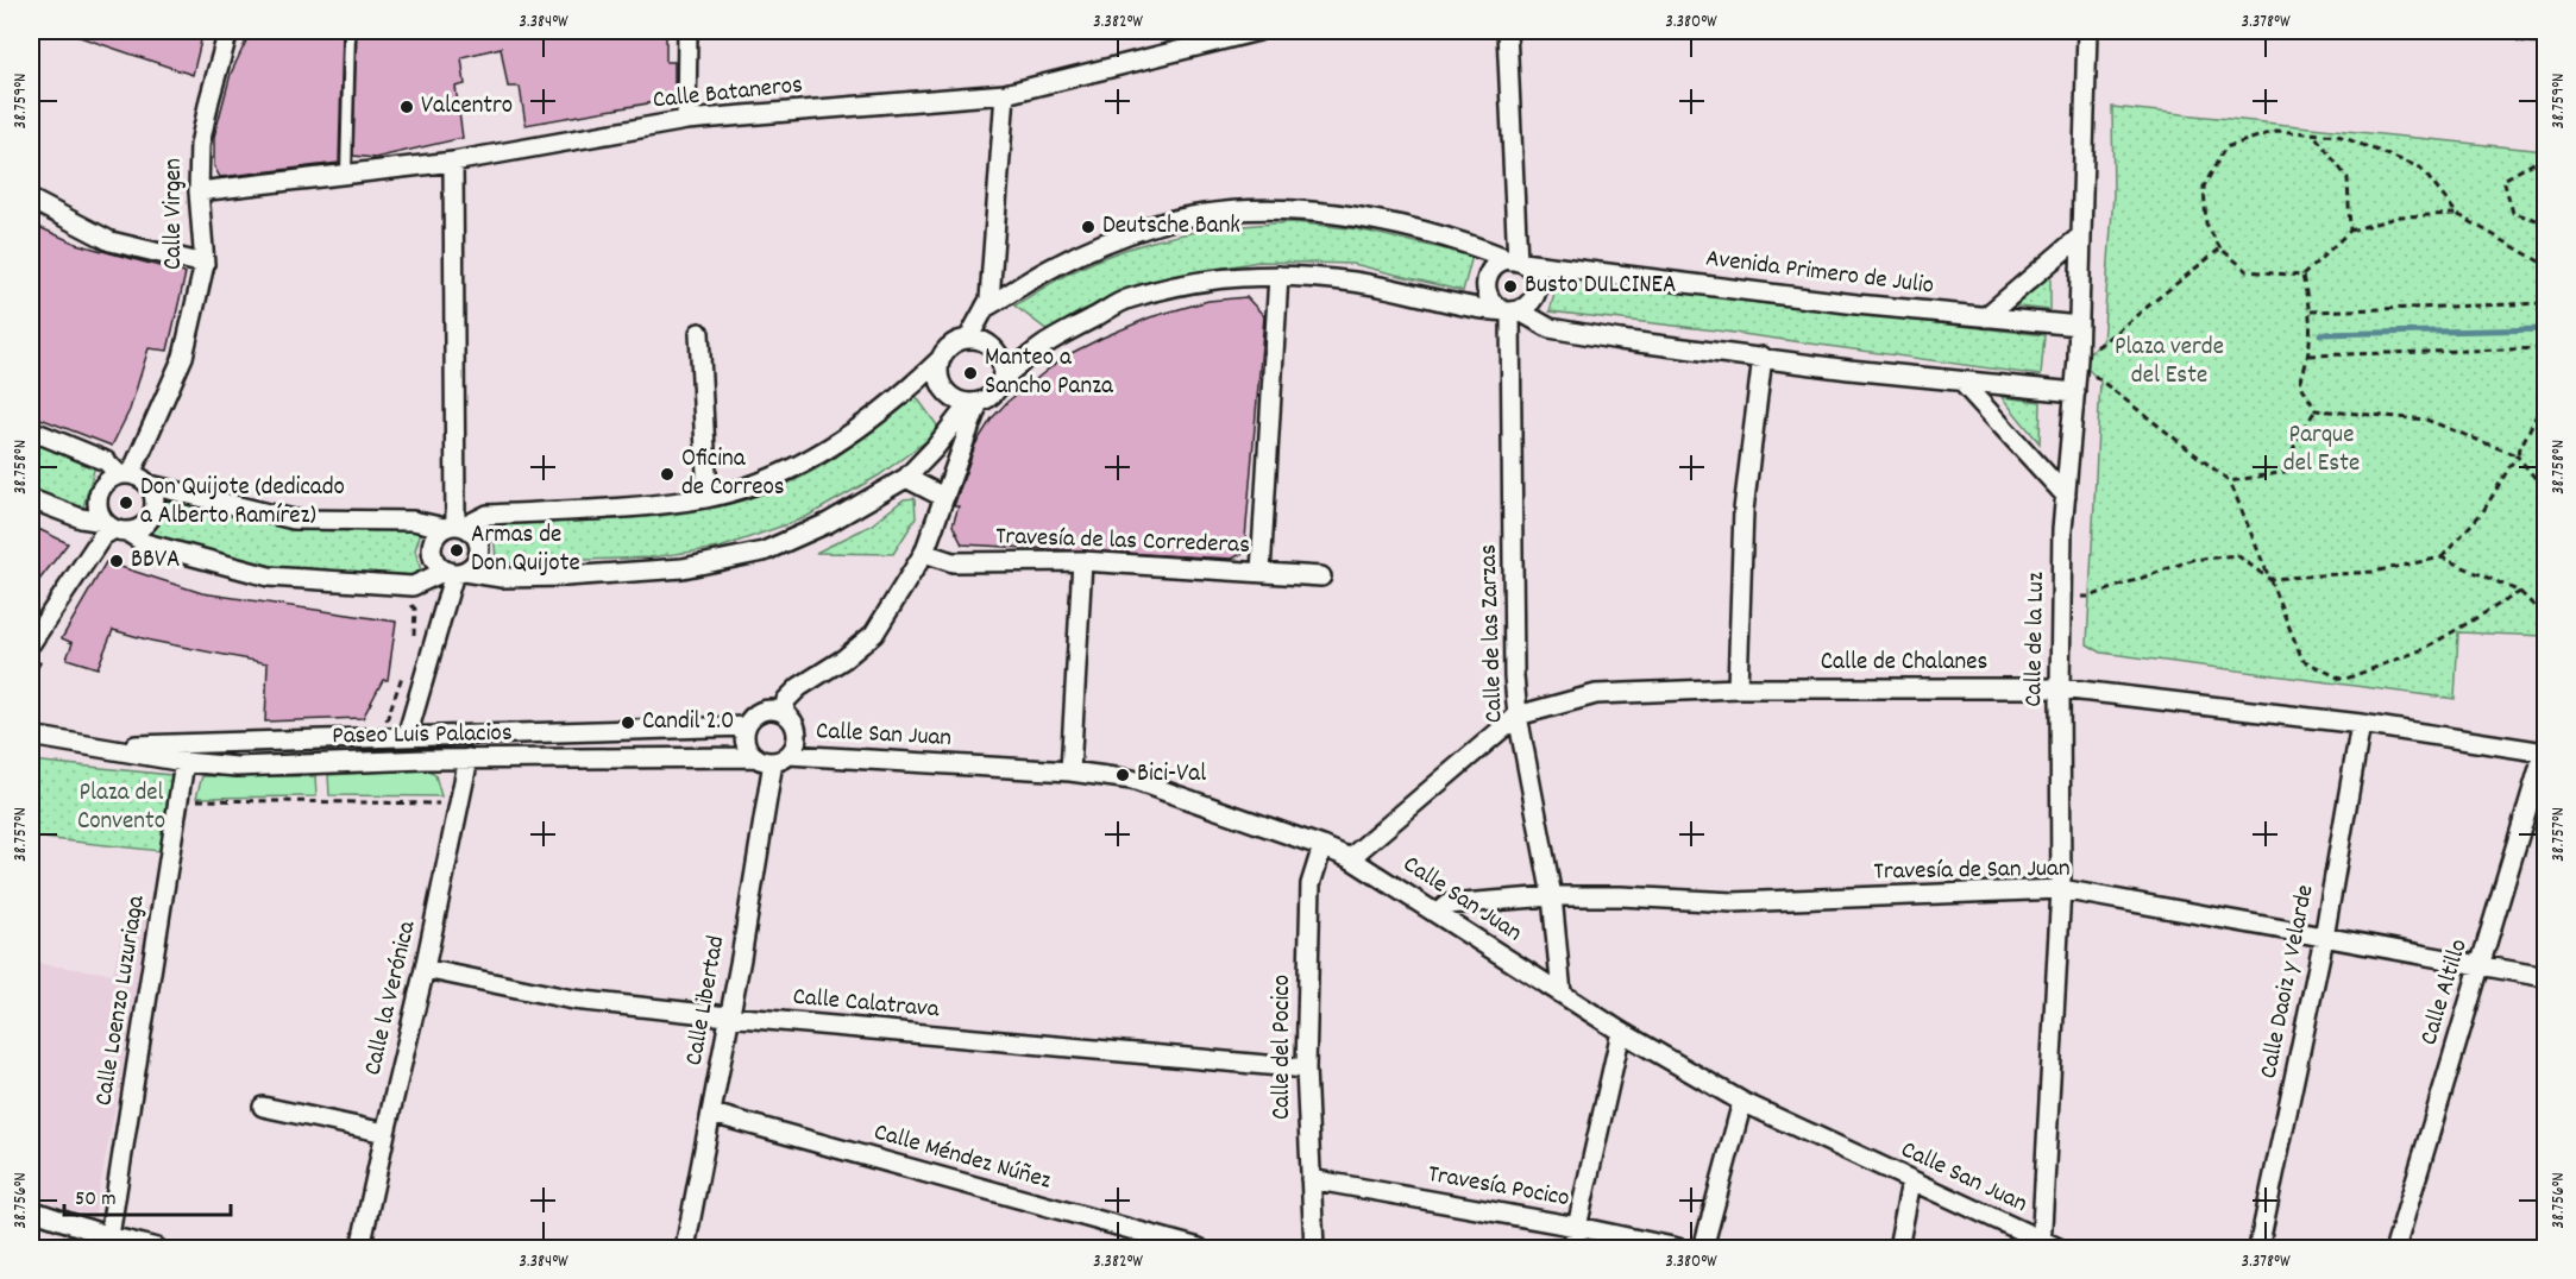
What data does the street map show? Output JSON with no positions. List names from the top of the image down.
{
  "streets": {
    "street": [
      "Calle Bataneros",
      "Calle Virgen",
      "Avenida Primero de Julio",
      "Travesía de las Correderas",
      "Calle de las Zarzas",
      "Calle de la Luz",
      "Calle de Chalanes",
      "Paseo Luis Palacios",
      "Calle San Juan",
      "Travesía de San Juan",
      "Calle Daoiz y Velarde",
      "Calle Altillo",
      "Calle la Verónica",
      "Calle Loenzo Luzuriaga",
      "Calle Libertad",
      "Calle Calatrava",
      "Calle del Pocico",
      "Calle Méndez Núñez",
      "Travesía Pocico"
    ]
  },
  "crossings": [
    ["Calle Bataneros", "Calle Virgen"],
    ["Avenida Primero de Julio", "Calle de las Zarzas"],
    ["Avenida Primero de Julio", "Calle de la Luz"],
    ["Calle de las Zarzas", "Calle de Chalanes"],
    ["Calle de las Zarzas", "Calle San Juan"],
    ["Calle de las Zarzas", "Travesía de San Juan"],
    ["Calle de la Luz", "Calle de Chalanes"],
    ["Calle de la Luz", "Calle San Juan"],
    ["Calle de la Luz", "Travesía de San Juan"],
    ["Calle de Chalanes", "Calle Daoiz y Velarde"],
    ["Calle de Chalanes", "Calle Altillo"],
    ["Paseo Luis Palacios", "Calle San Juan"],
    ["Paseo Luis Palacios", "Calle la Verónica"],
    ["Paseo Luis Palacios", "Calle Loenzo Luzuriaga"],
    ["Paseo Luis Palacios", "Calle Libertad"],
    ["Calle San Juan", "Travesía de San Juan"],
    ["Calle San Juan", "Calle Libertad"],
    ["Calle San Juan", "Calle del Pocico"],
    ["Travesía de San Juan", "Calle Daoiz y Velarde"],
    ["Travesía de San Juan", "Calle Altillo"],
    ["Calle la Verónica", "Calle Calatrava"],
    ["Calle Libertad", "Calle Calatrava"],
    ["Calle Libertad", "Calle Méndez Núñez"],
    ["Calle Calatrava", "Calle del Pocico"],
    ["Calle del Pocico", "Travesía Pocico"]
  ],
  "parks": ["Plaza verde del Este", "Parque del Este", "Plaza del Convento"],
  "places": [
    "Valcentro",
    "Deutsche Bank",
    "Busto DULCINEA",
    "Manteo a Sancho Panza",
    "Oficina de Correos",
    "Don Quijote (dedicado a Alberto Ramírez)",
    "Armas de Don Quijote",
    "BBVA",
    "Candil 2.0",
    "Bici-Val"
  ],
  "scale_bar": "50 m",
  "coordinates": [
    "3.384°W",
    "3.382°W",
    "3.380°W",
    "3.378°W",
    "38.759°N",
    "38.758°N",
    "38.757°N",
    "38.756°N"
  ]
}
